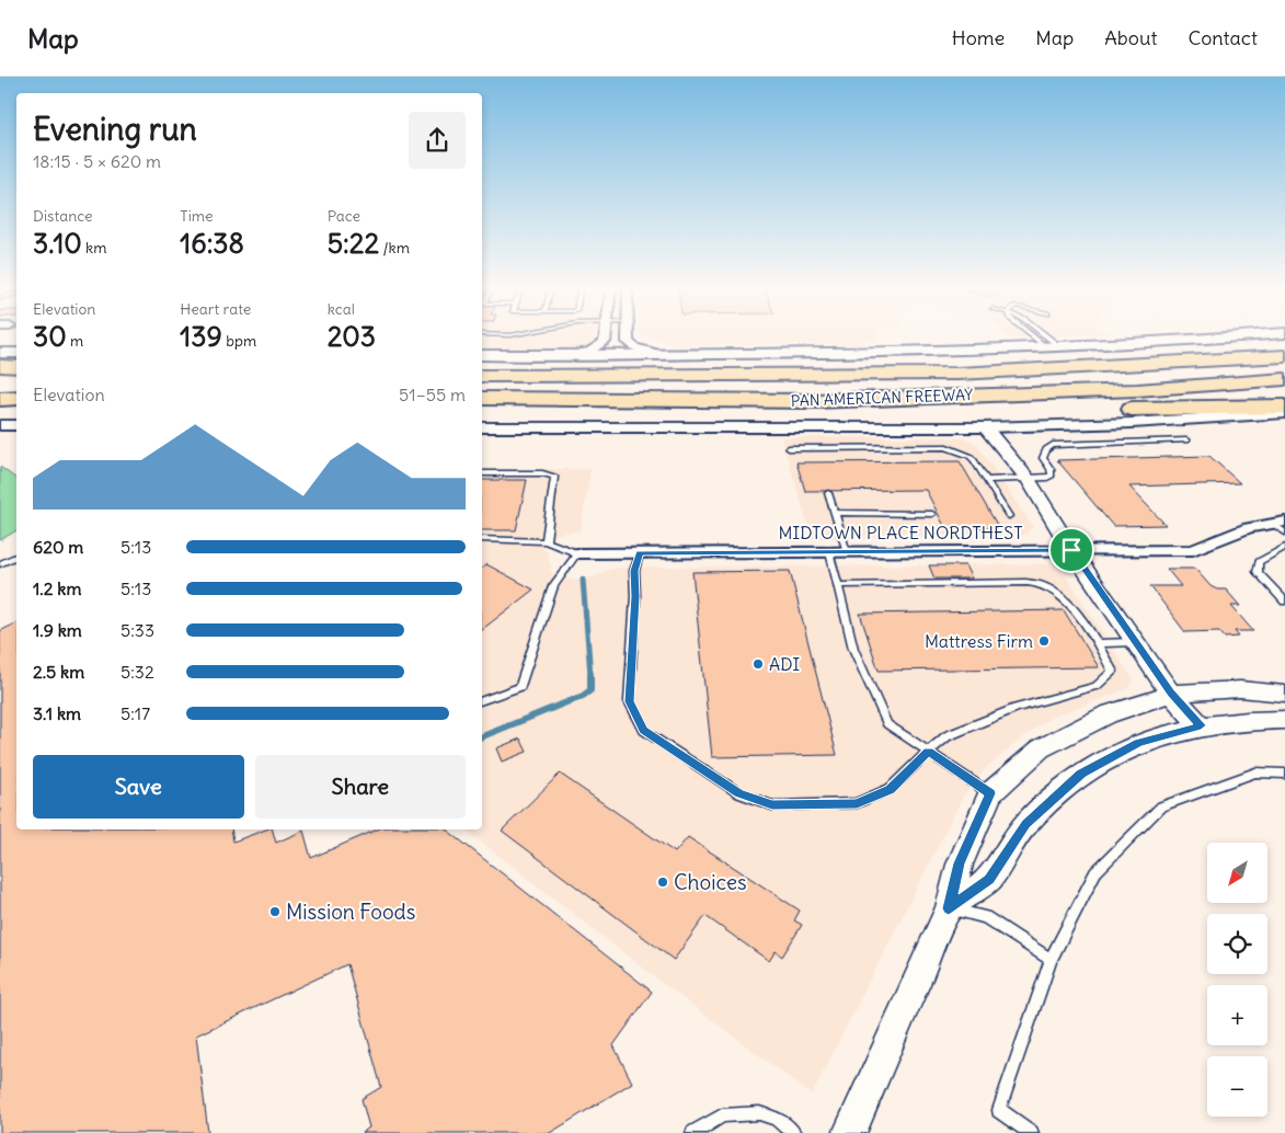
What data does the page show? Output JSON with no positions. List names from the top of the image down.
{
  "streets": {
    "highway": ["PAN AMERICAN FREEWAY"],
    "street": ["MIDTOWN PLACE NORDTHEST"]
  },
  "places": [
    "Mattress Firm",
    "ADI",
    "Choices",
    "Mission Foods"
  ],
  "north": "bottom left",
  "page": {
    "header": "Map",
    "nav": [
      "Home",
      "Map",
      "About",
      "Contact"
    ],
    "heading": ["Evening run", "18:15 · 5 × 620 m"],
    "stats": [
      ["Distance", "3.10 km"],
      ["Time", "16:38"],
      ["Pace", "5:22 /km"],
      ["Elevation", "30 m"],
      ["Heart rate", "139 bpm"],
      ["kcal", "203"]
    ],
    "chart": ["Elevation", "51–55 m"],
    "list": [
      {
        "name": "620 m",
        "note": "5:13"
      },
      {
        "name": "1.2 km",
        "note": "5:13"
      },
      {
        "name": "1.9 km",
        "note": "5:33"
      },
      {
        "name": "2.5 km",
        "note": "5:32"
      },
      {
        "name": "3.1 km",
        "note": "5:17"
      }
    ],
    "buttons": ["Save", "Share"],
    "map_buttons": ["+", "−"]
  }
}
